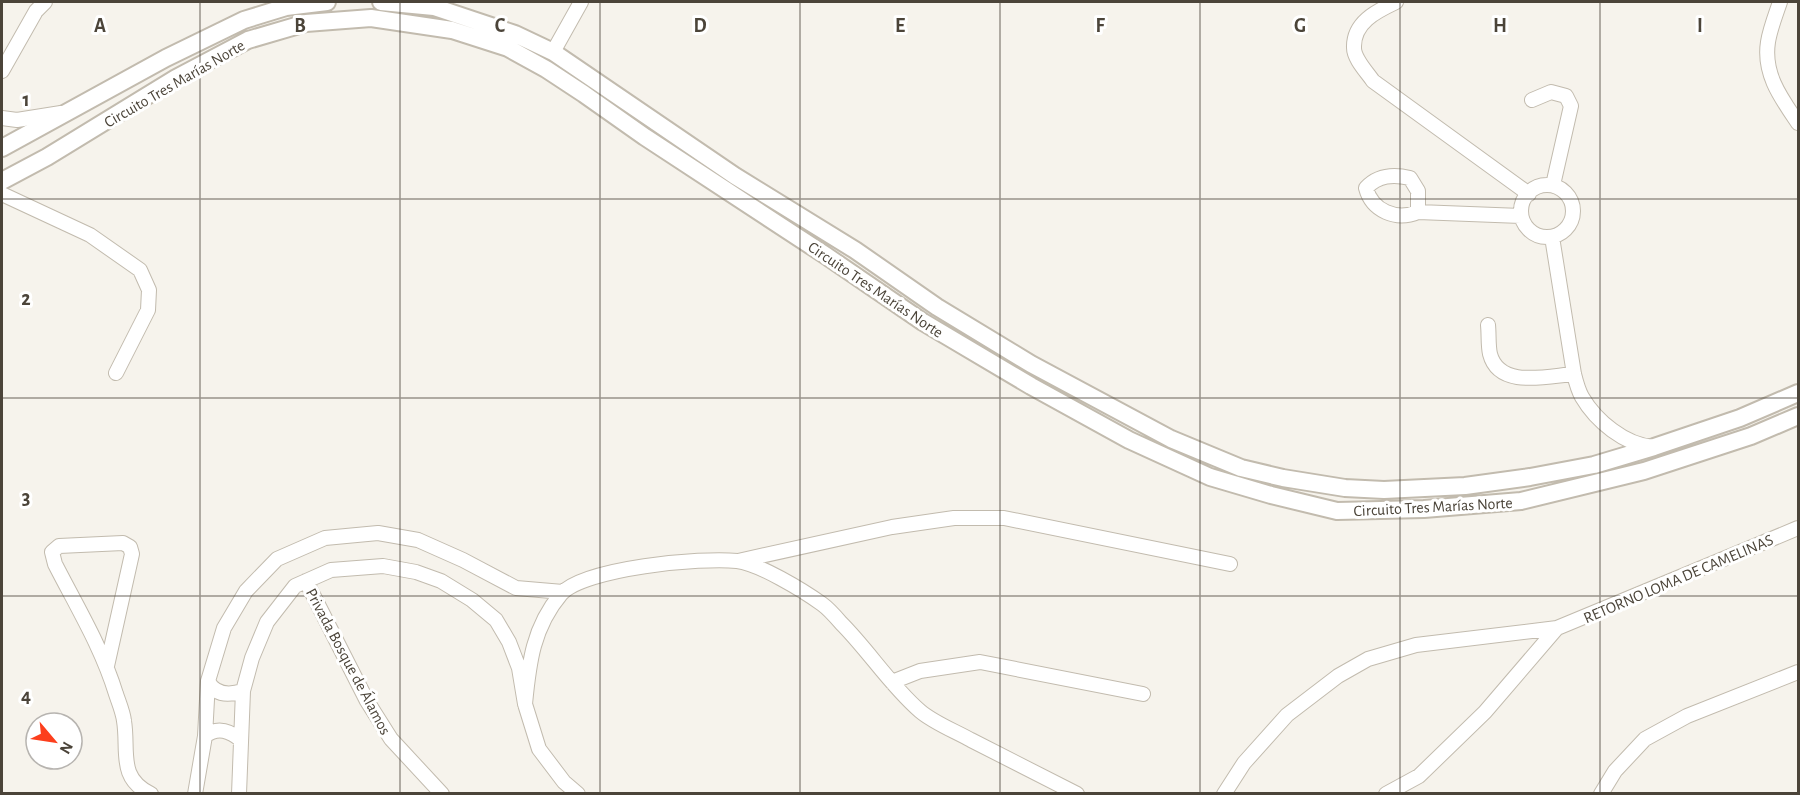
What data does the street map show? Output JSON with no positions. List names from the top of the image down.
{
  "streets": {
    "street": ["Circuito Tres Marías Norte", "RETORNO LOMA DE CAMELINAS", "Privada Bosque de Álamos"]
  },
  "north": "bottom right",
  "grid": {
    "columns": [
      "A",
      "B",
      "C",
      "D",
      "E",
      "F",
      "G",
      "H",
      "I"
    ],
    "rows": [
      "1",
      "2",
      "3",
      "4"
    ]
  }
}
